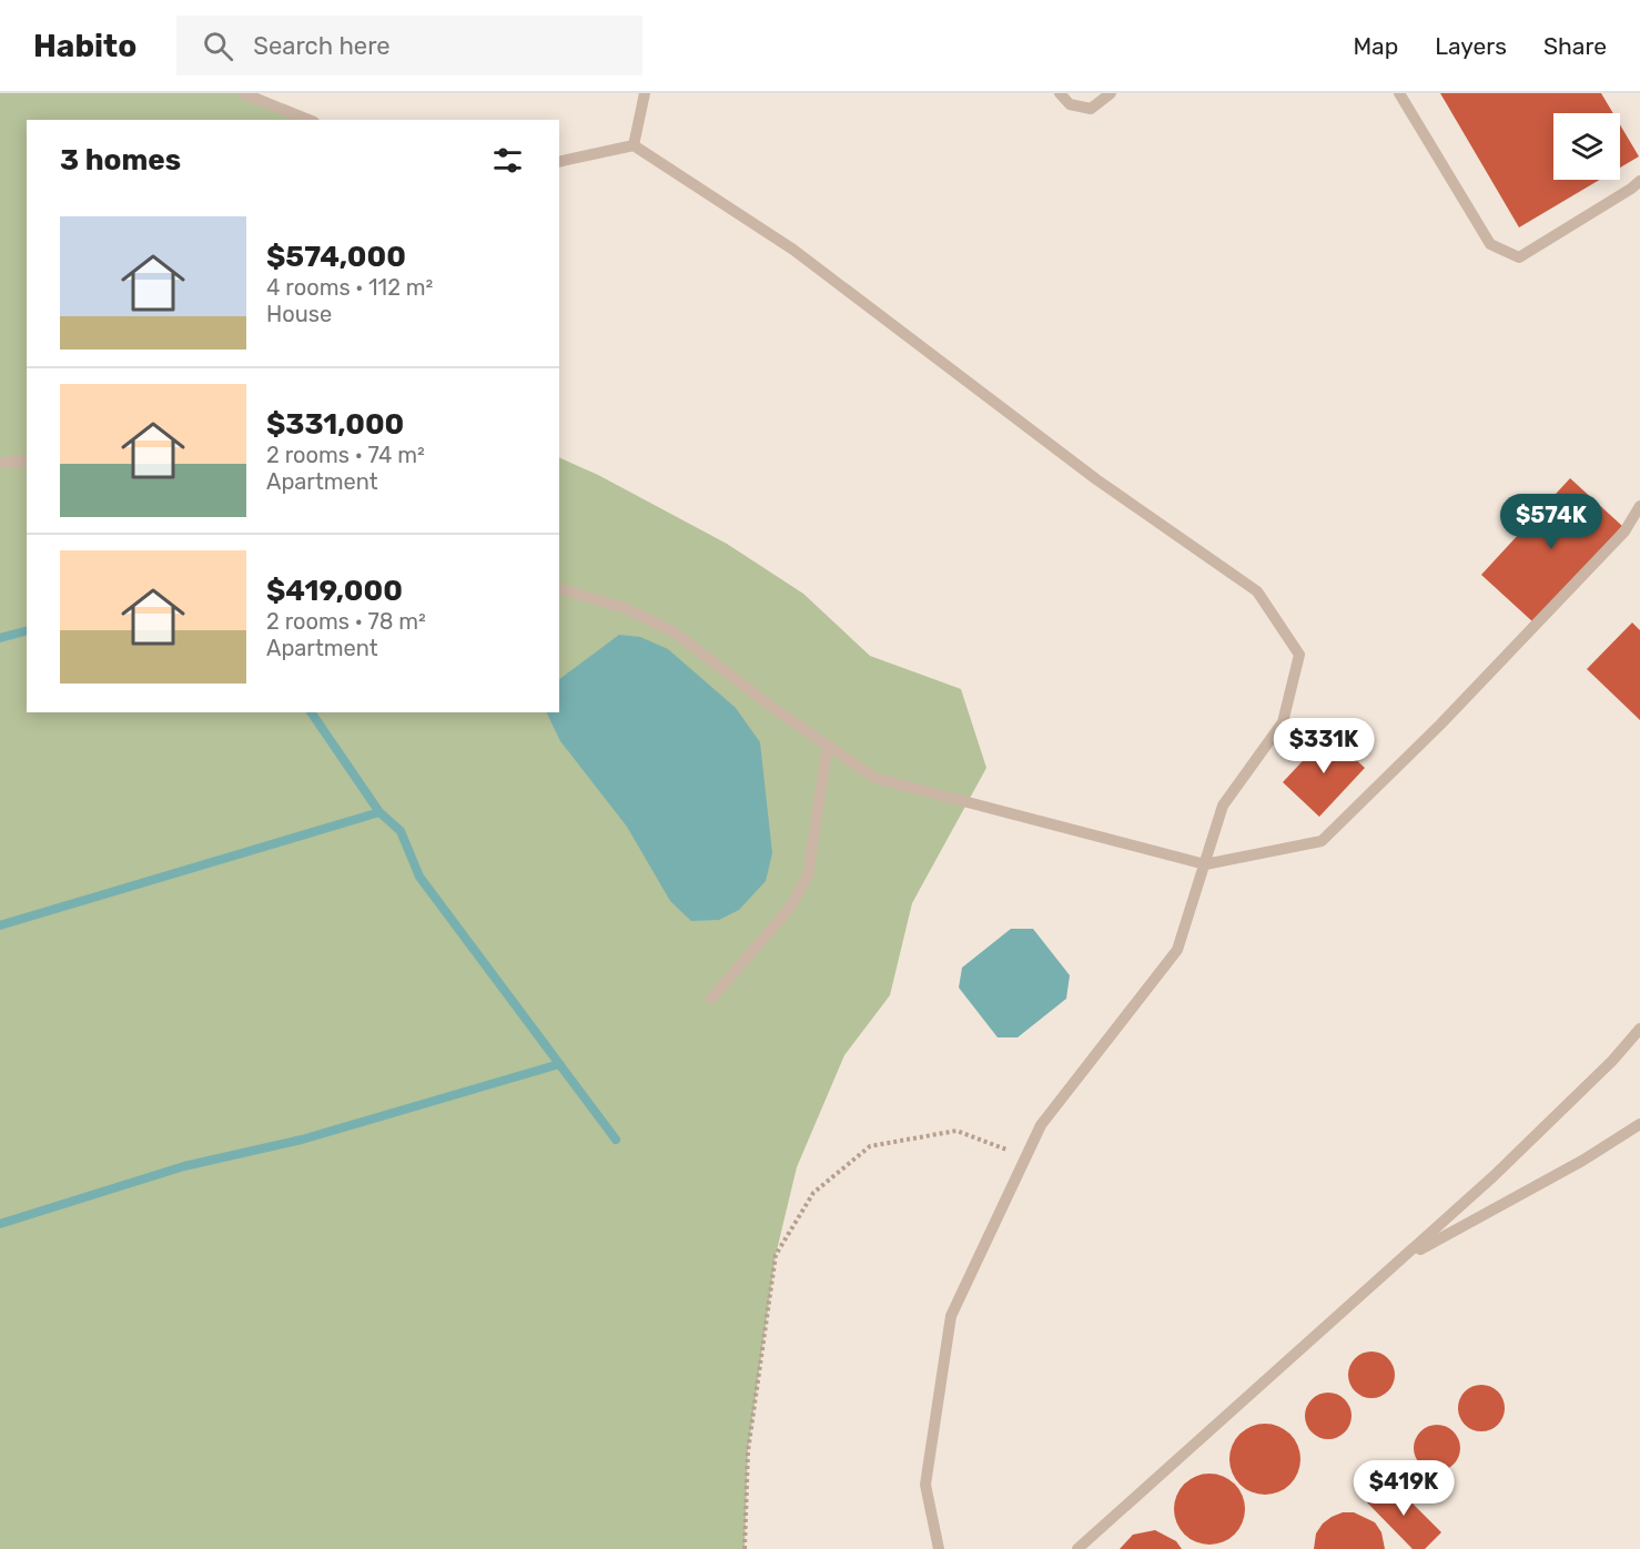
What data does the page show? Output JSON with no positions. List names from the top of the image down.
{
  "page": {
    "header": "Habito",
    "search": "Search here",
    "nav": ["Map", "Layers", "Share"],
    "heading": "3 homes",
    "list": [
      {
        "name": "$574,000",
        "note": "4 rooms · 112 m² · House"
      },
      {
        "name": "$331,000",
        "note": "2 rooms · 74 m² · Apartment"
      },
      {
        "name": "$419,000",
        "note": "2 rooms · 78 m² · Apartment"
      }
    ],
    "price": ["$574K", "$331K", "$419K"]
  }
}
